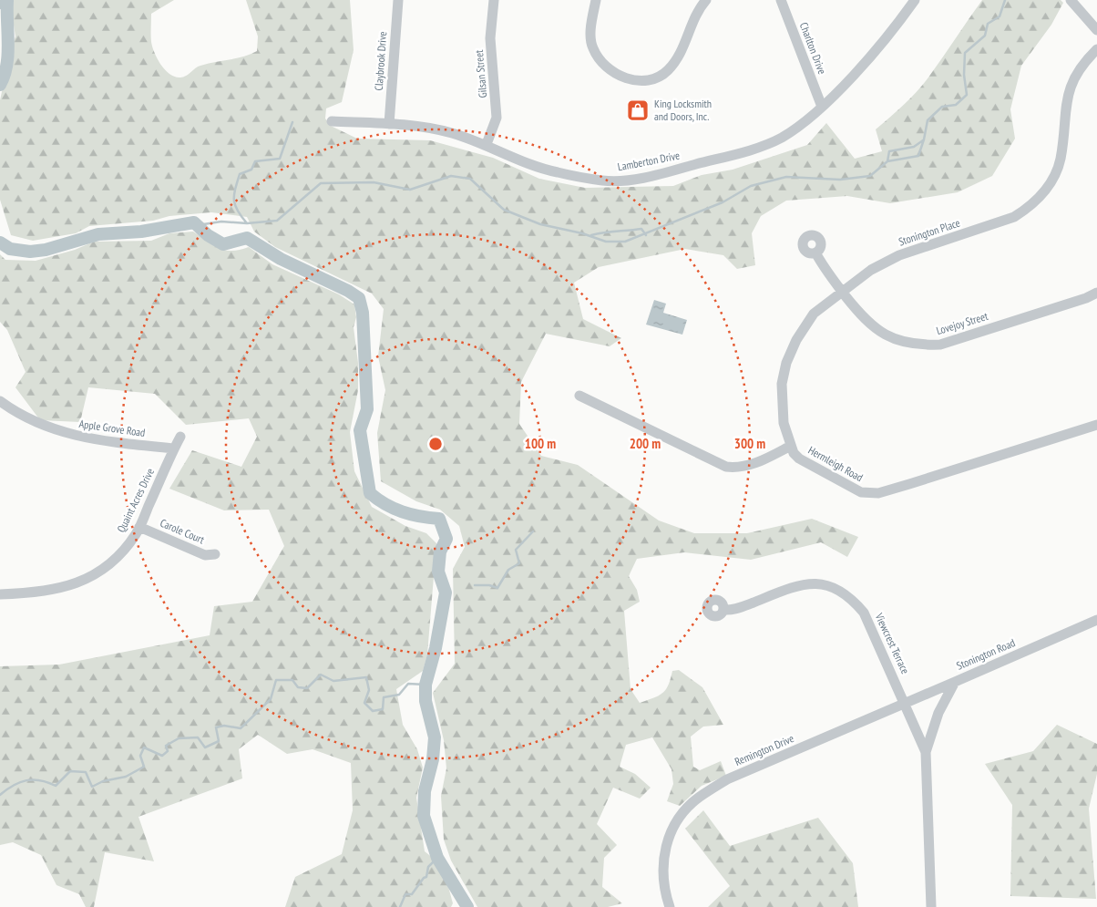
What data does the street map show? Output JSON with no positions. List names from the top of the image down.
{
  "streets": {
    "street": [
      "Charlton Drive",
      "Claybrook Drive",
      "Gilsan Street",
      "Lamberton Drive",
      "Stonington Place",
      "Lovejoy Street",
      "Apple Grove Road",
      "Hermleigh Road",
      "Quaint Acres Drive",
      "Carole Court",
      "Viewcrest Terrace",
      "Stonington Road",
      "Remington Drive"
    ]
  },
  "crossings": [
    ["Charlton Drive", "Lamberton Drive"],
    ["Claybrook Drive", "Lamberton Drive"],
    ["Gilsan Street", "Lamberton Drive"],
    ["Stonington Place", "Lovejoy Street"],
    ["Stonington Place", "Hermleigh Road"],
    ["Apple Grove Road", "Quaint Acres Drive"],
    ["Quaint Acres Drive", "Carole Court"],
    ["Viewcrest Terrace", "Stonington Road"],
    ["Viewcrest Terrace", "Remington Drive"],
    ["Stonington Road", "Remington Drive"]
  ],
  "places": {
    "shop": ["King Locksmith and Doors, Inc."]
  },
  "rings": ["100 m", "200 m", "300 m"]
}
